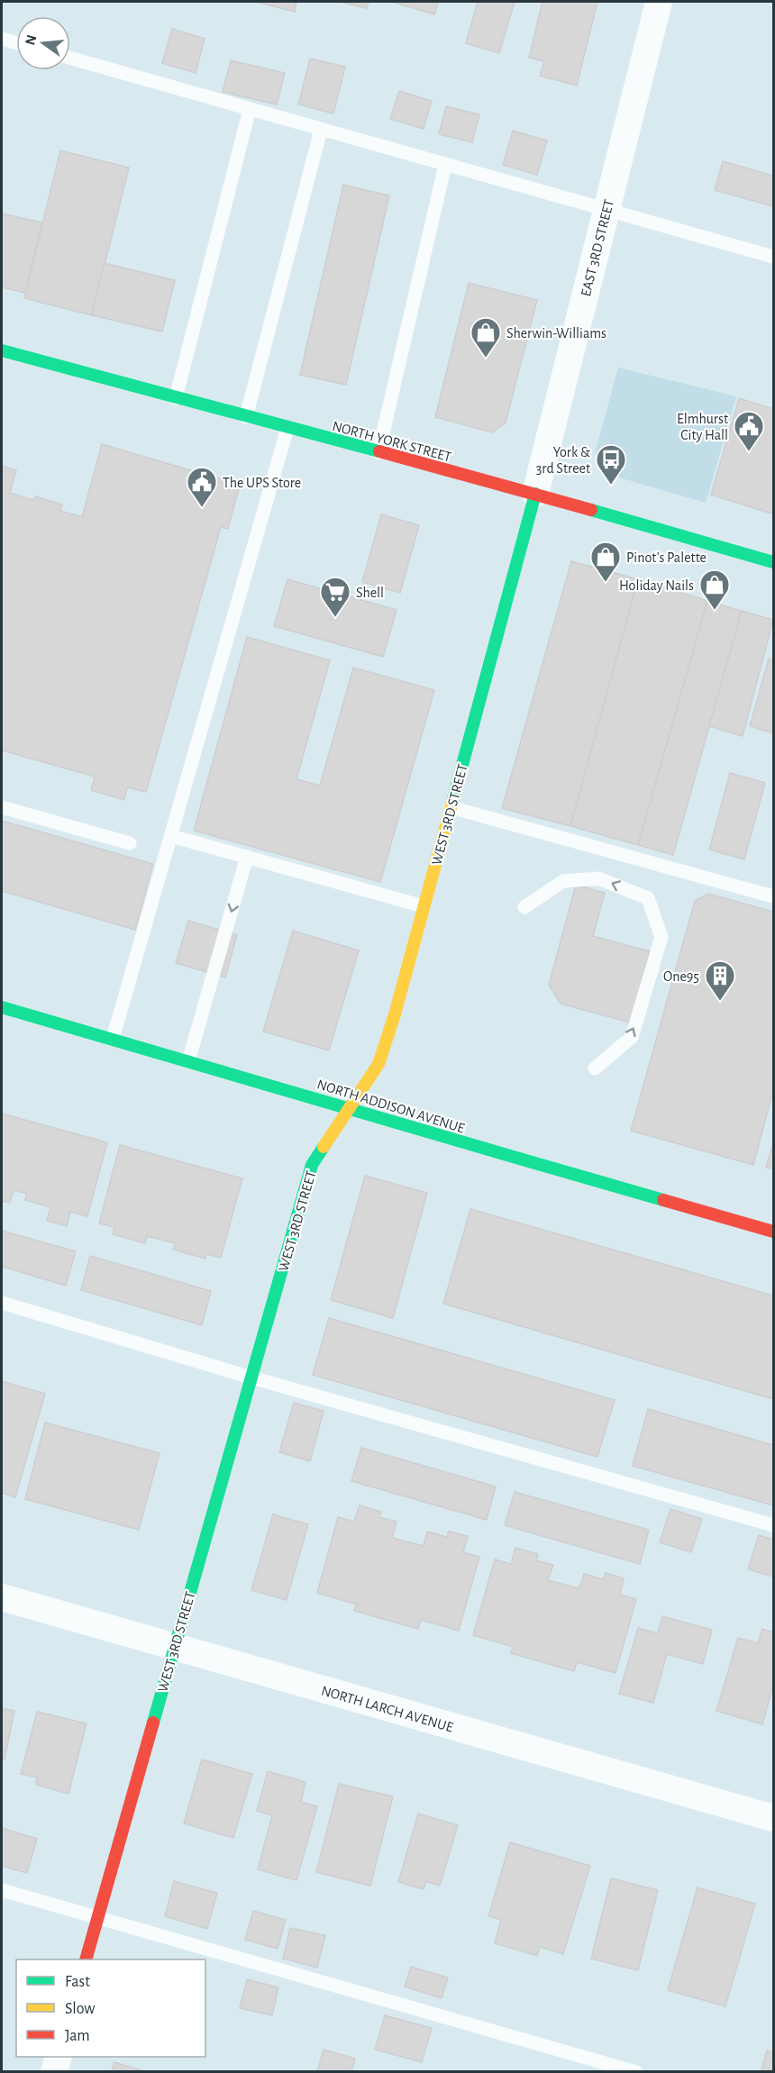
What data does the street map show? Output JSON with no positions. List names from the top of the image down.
{
  "streets": {
    "street": [
      "EAST 3RD STREET",
      "NORTH YORK STREET",
      "WEST 3RD STREET",
      "NORTH ADDISON AVENUE",
      "NORTH LARCH AVENUE"
    ]
  },
  "crossings": [
    ["EAST 3RD STREET", "NORTH YORK STREET"],
    ["EAST 3RD STREET", "WEST 3RD STREET"],
    ["NORTH YORK STREET", "WEST 3RD STREET"],
    ["WEST 3RD STREET", "NORTH ADDISON AVENUE"],
    ["WEST 3RD STREET", "NORTH LARCH AVENUE"]
  ],
  "places": {
    "shop": ["Sherwin-Williams", "Pinot's Palette", "Holiday Nails"],
    "public building": ["Elmhurst City Hall", "The UPS Store"],
    "bus stop": ["York & 3rd Street"],
    "supermarket": ["Shell"],
    "building": ["One95"]
  },
  "legend": ["Fast", "Slow", "Jam"],
  "north": "left"
}
